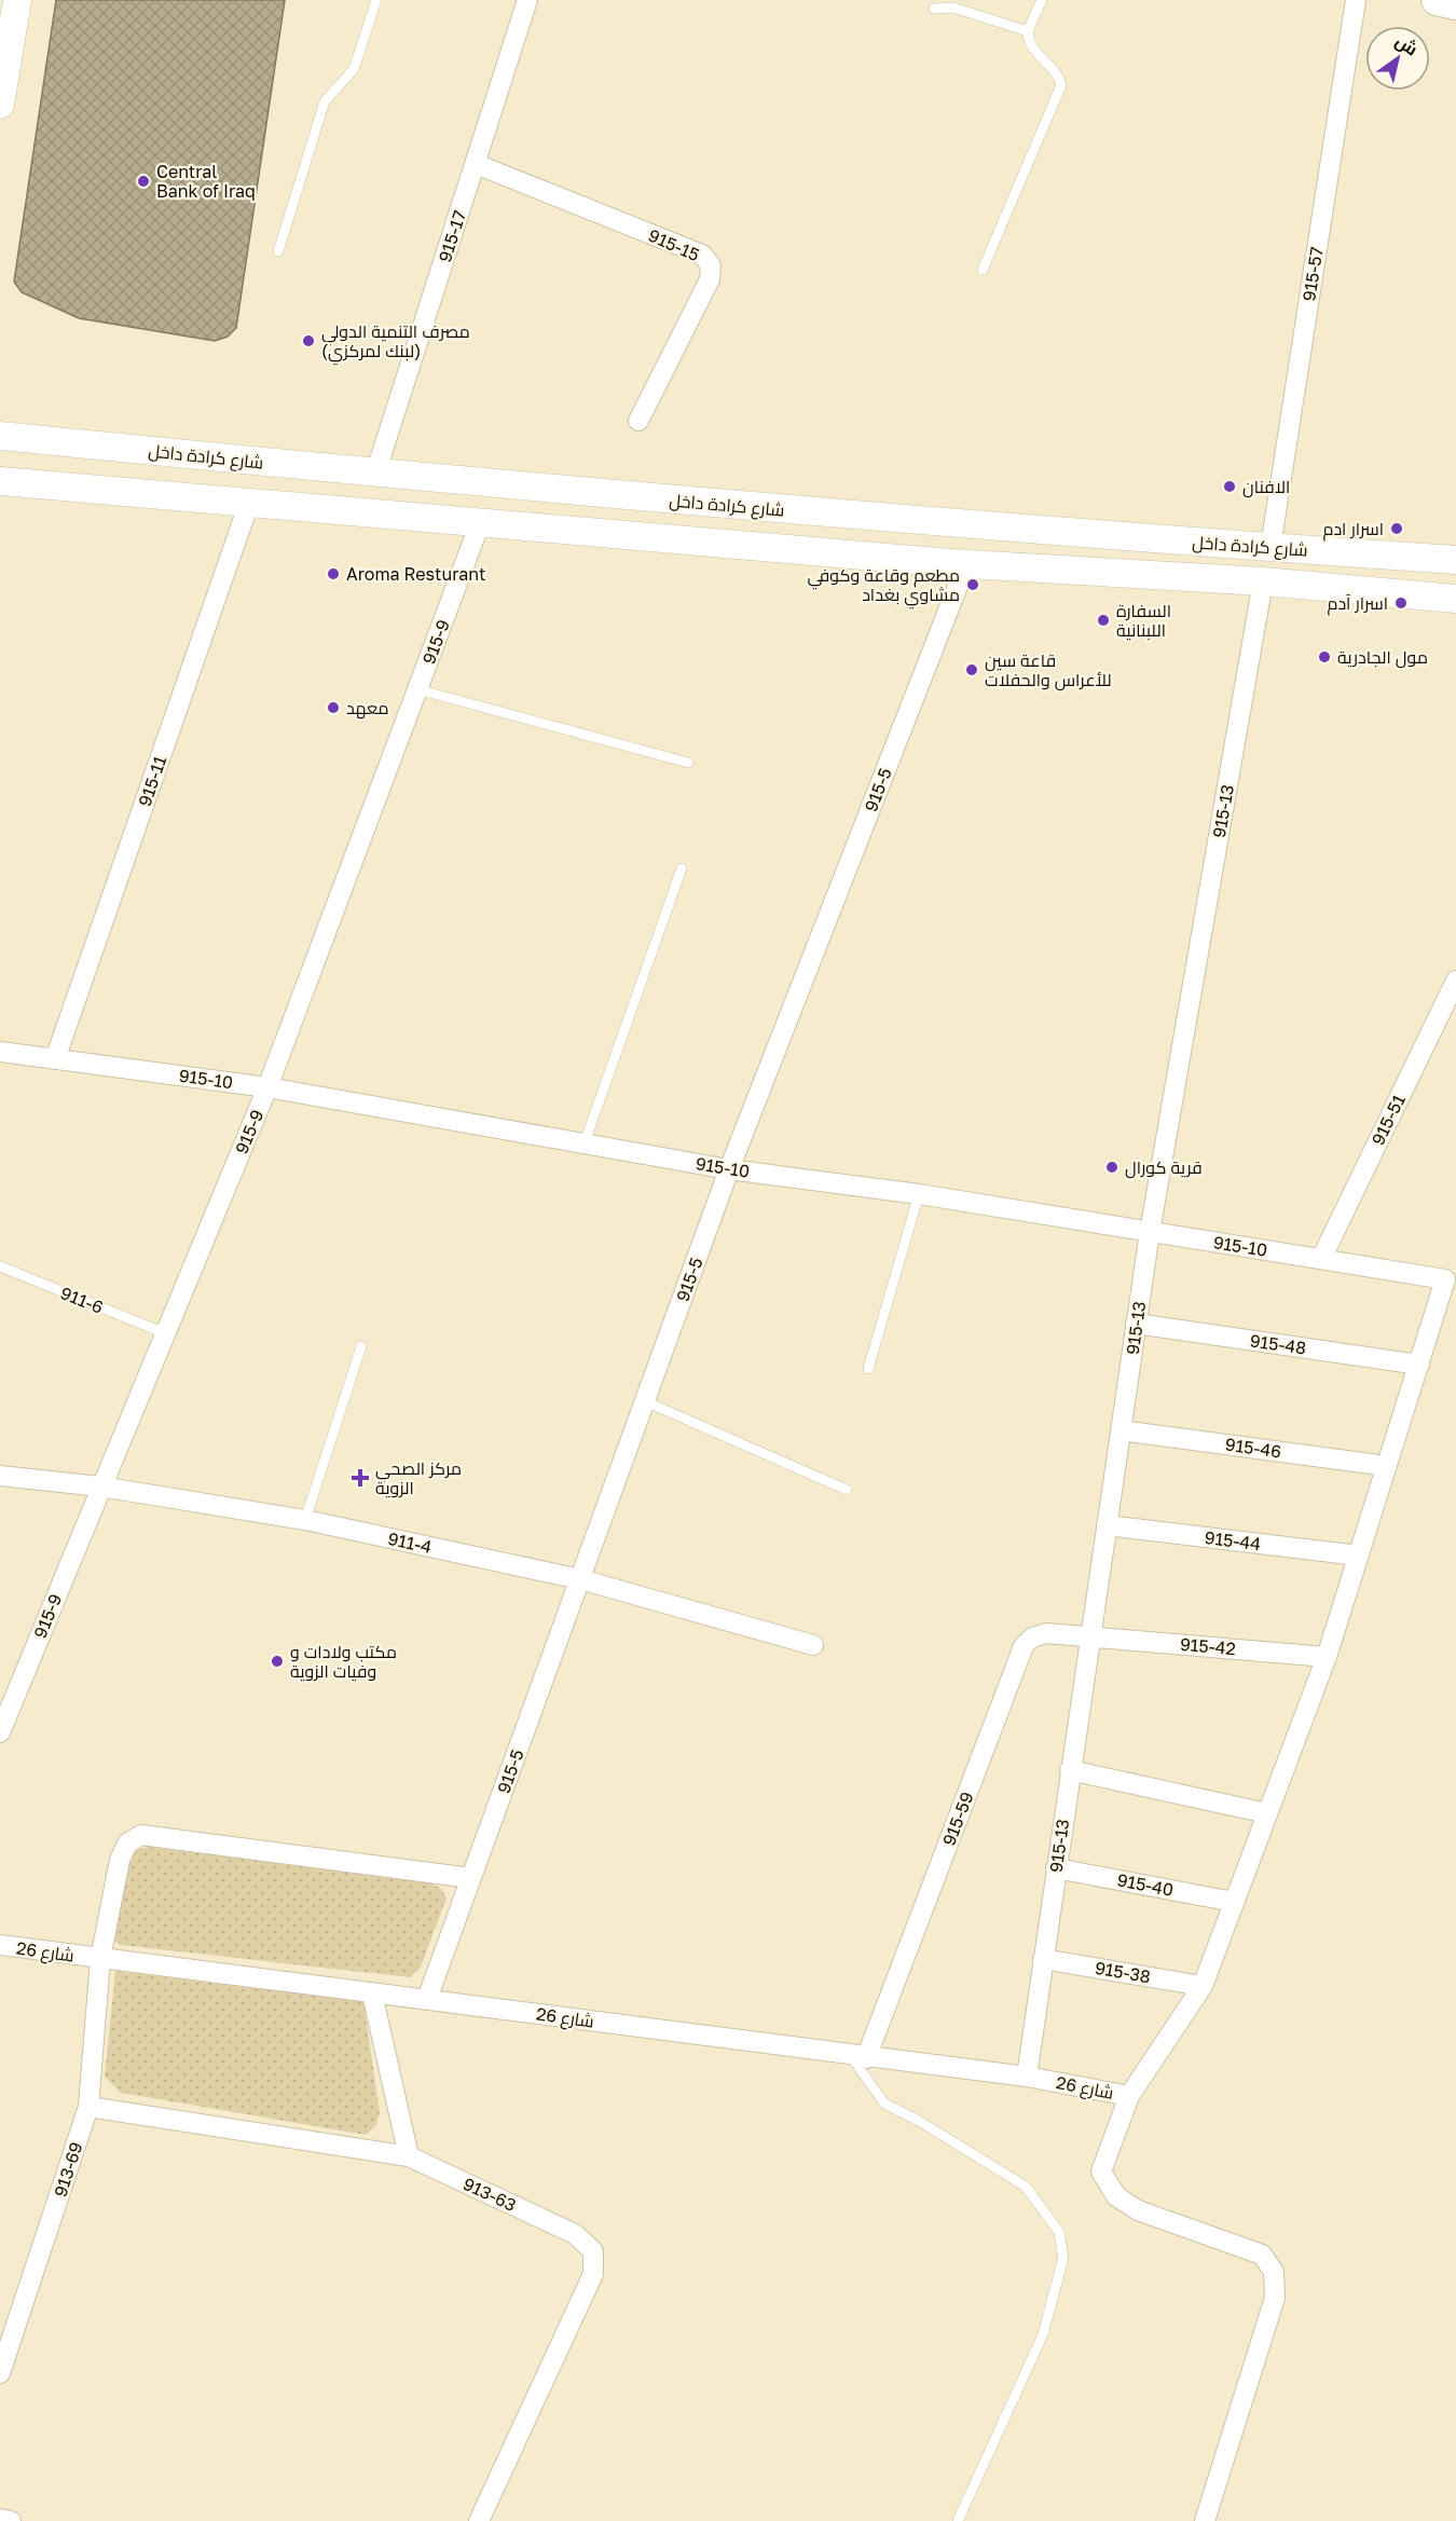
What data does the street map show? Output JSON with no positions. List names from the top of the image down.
{
  "streets": {
    "main road": ["شارع كرادة داخل"],
    "street": [
      "915-17",
      "915-15",
      "915-57",
      "915-9",
      "915-11",
      "915-5",
      "915-13",
      "915-10",
      "915-51",
      "915-48",
      "915-46",
      "915-44",
      "911-4",
      "915-42",
      "915-59",
      "915-40",
      "شارع 26",
      "915-38",
      "913-69",
      "913-63"
    ],
    "lane": ["911-6"]
  },
  "crossings": [
    ["915-17", "915-15"],
    ["915-17", "شارع كرادة داخل"],
    ["915-57", "شارع كرادة داخل"],
    ["شارع كرادة داخل", "915-9"],
    ["شارع كرادة داخل", "915-11"],
    ["شارع كرادة داخل", "915-5"],
    ["شارع كرادة داخل", "915-13"],
    ["915-9", "915-10"],
    ["915-9", "911-6"],
    ["915-9", "911-4"],
    ["915-11", "915-10"],
    ["915-5", "915-10"],
    ["915-5", "911-4"],
    ["915-5", "شارع 26"],
    ["915-5", "913-69"],
    ["915-13", "915-10"],
    ["915-13", "915-48"],
    ["915-13", "915-46"],
    ["915-13", "915-44"],
    ["915-13", "915-42"],
    ["915-13", "915-59"],
    ["915-13", "915-40"],
    ["915-13", "شارع 26"],
    ["915-13", "915-38"],
    ["915-10", "915-51"],
    ["915-10", "915-48"],
    ["915-42", "915-59"],
    ["915-59", "شارع 26"],
    ["شارع 26", "913-69"],
    ["913-69", "913-63"]
  ],
  "places": {
    "other": [
      "Central Bank of Iraq",
      "مصرف التنمية الدولي (لبنك لمركزي)",
      "الافنان",
      "اسرار ادم",
      "Aroma Resturant",
      "مطعم وقاعة وكوفي مشاوي بغداد",
      "اسرار آدم",
      "السفارة اللبنانية",
      "مول الجادرية",
      "قاعة سين للأعراس والحفلات",
      "معهد",
      "قرية كورال",
      "مكتب ولادات و وفيات الزوية"
    ],
    "health": ["مركز الصحي الزوية"]
  },
  "north": "top right"
}
